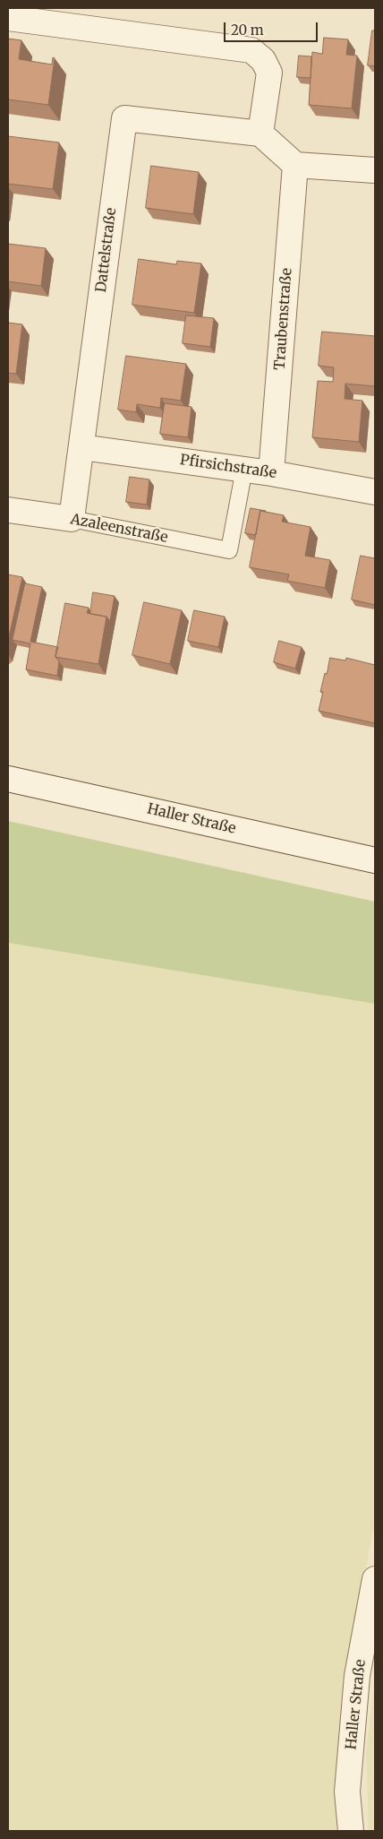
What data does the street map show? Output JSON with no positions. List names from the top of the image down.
{
  "streets": {
    "street": [
      "Dattelstraße",
      "Traubenstraße",
      "Pfirsichstraße",
      "Azaleenstraße",
      "Haller Straße"
    ]
  },
  "crossings": [
    ["Dattelstraße", "Pfirsichstraße"],
    ["Dattelstraße", "Azaleenstraße"],
    ["Traubenstraße", "Pfirsichstraße"],
    ["Pfirsichstraße", "Azaleenstraße"]
  ],
  "scale_bar": "20 m"
}
